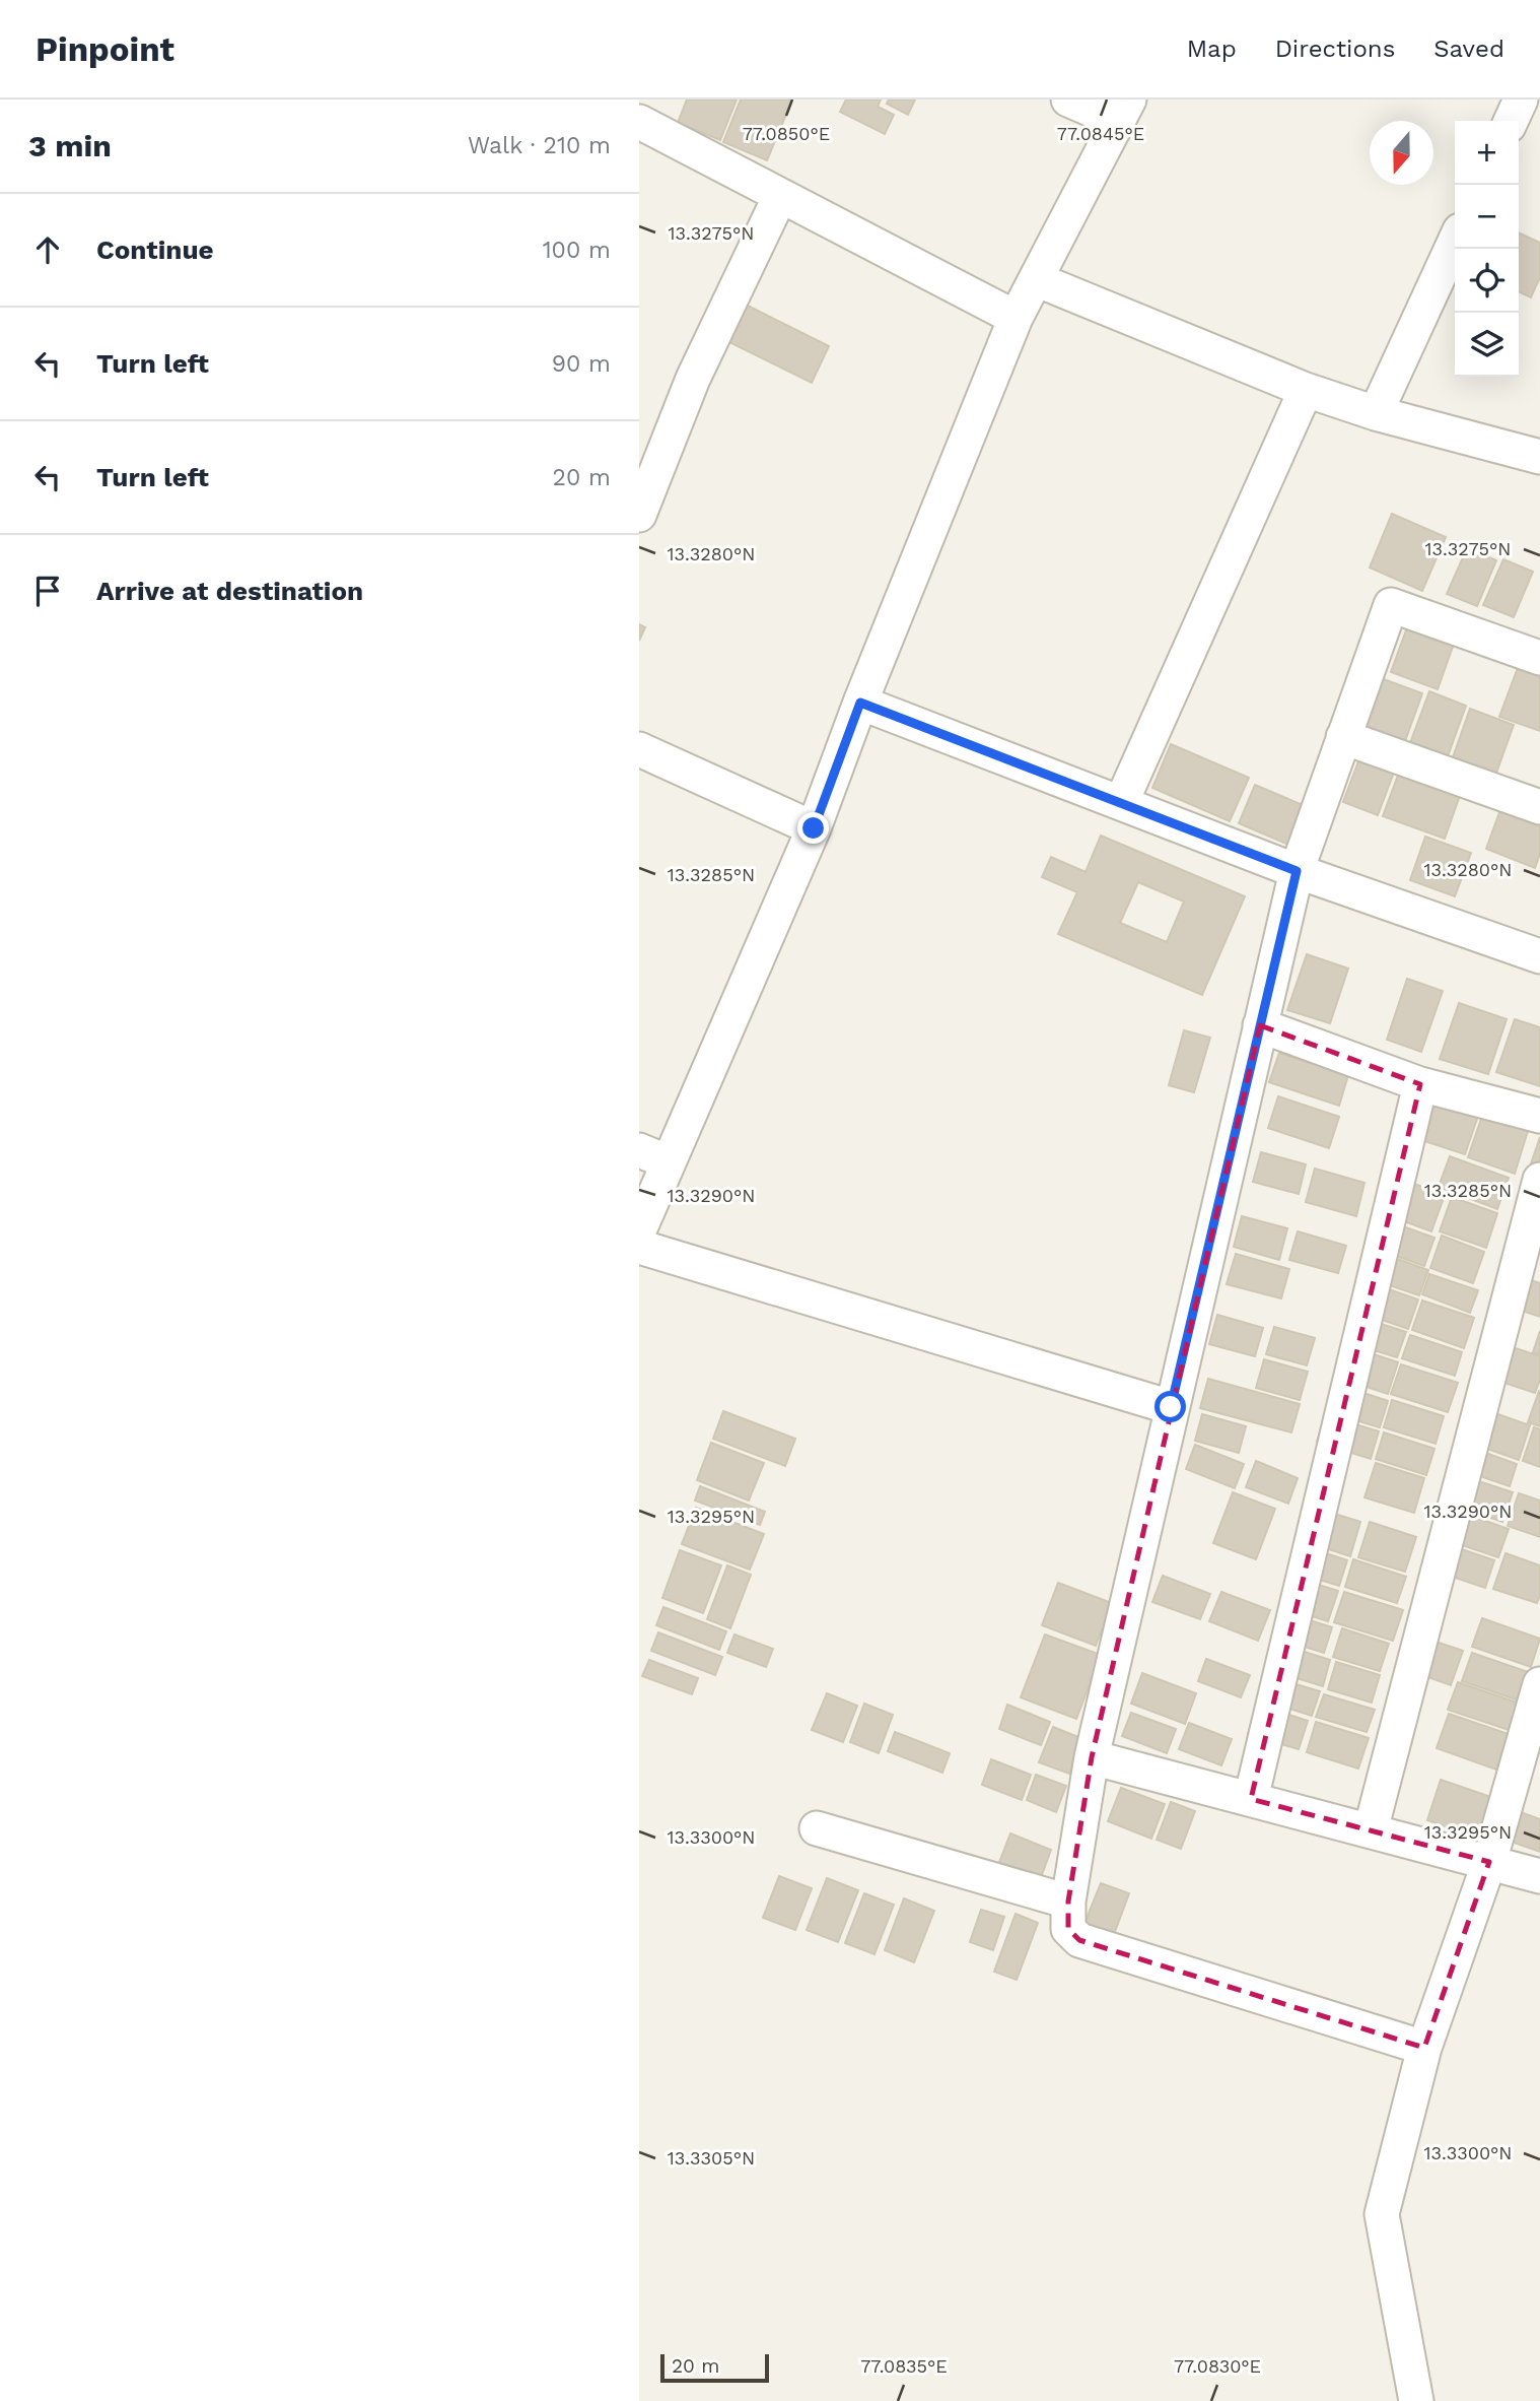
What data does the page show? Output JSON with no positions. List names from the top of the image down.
{
  "scale_bar": "20 m",
  "north": "bottom",
  "page": {
    "header": "Pinpoint",
    "nav": ["Map", "Directions", "Saved"],
    "heading": ["3 min", "Walk · 210 m"],
    "map_buttons": ["+", "−"],
    "list": [
      ["Continue", "100 m"],
      ["Turn left", "90 m"],
      ["Turn left", "20 m"],
      "Arrive at destination"
    ],
    "scale": "20 m"
  },
  "coordinates": [
    "77.0850°E",
    "77.0845°E",
    "13.3275°N",
    "13.3280°N",
    "13.3285°N",
    "13.3290°N",
    "13.3295°N",
    "13.3300°N",
    "13.3305°N",
    "77.0835°E",
    "77.0830°E"
  ]
}
